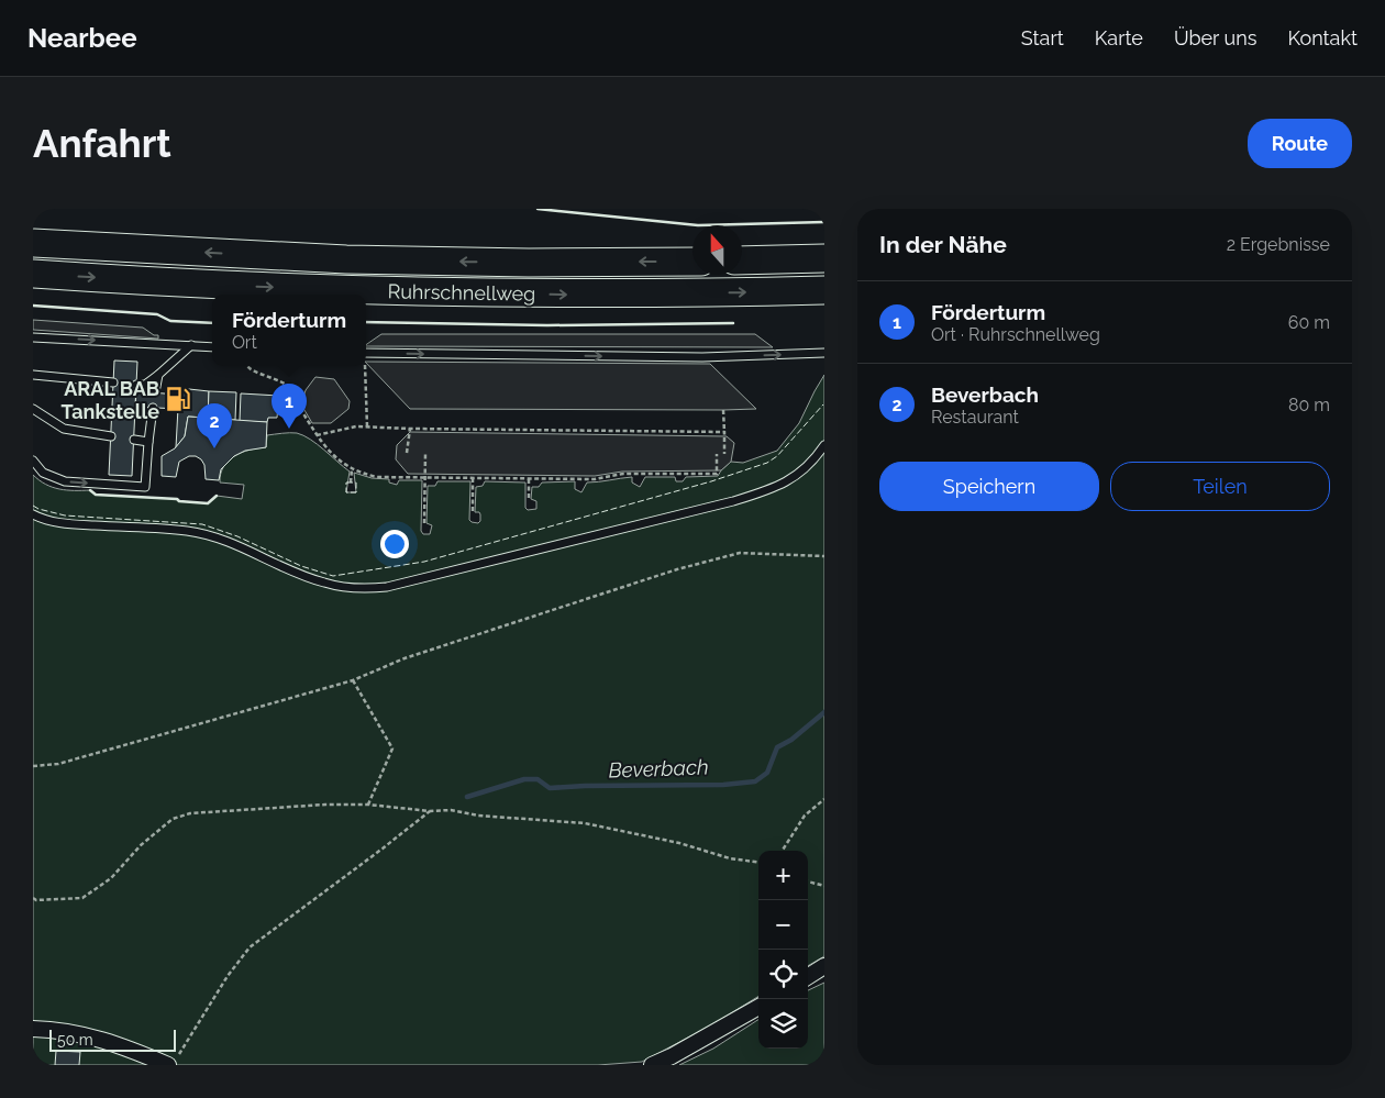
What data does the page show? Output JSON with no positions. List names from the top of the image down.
{
  "streets": {
    "highway": ["Ruhrschnellweg"]
  },
  "water": ["Beverbach"],
  "places": {
    "fuel station": ["ARAL BAB Tankstelle"]
  },
  "scale_bar": "50 m",
  "north": "top",
  "page": {
    "header": "Nearbee",
    "nav": [
      "Start",
      "Karte",
      "Über uns",
      "Kontakt"
    ],
    "buttons": [
      "Route",
      ["Speichern", "Teilen"]
    ],
    "title": "Anfahrt",
    "heading": ["In der Nähe", "2 Ergebnisse"],
    "list": [
      {
        "mark": "1",
        "name": "Förderturm",
        "note": "Ort · Ruhrschnellweg",
        "value": "60 m"
      },
      {
        "mark": "2",
        "name": "Beverbach",
        "note": "Restaurant",
        "value": "80 m"
      }
    ],
    "popup": ["Förderturm", "Ort"],
    "pins": ["1", "2"],
    "map_buttons": ["+", "−"],
    "scale": "50 m"
  }
}
